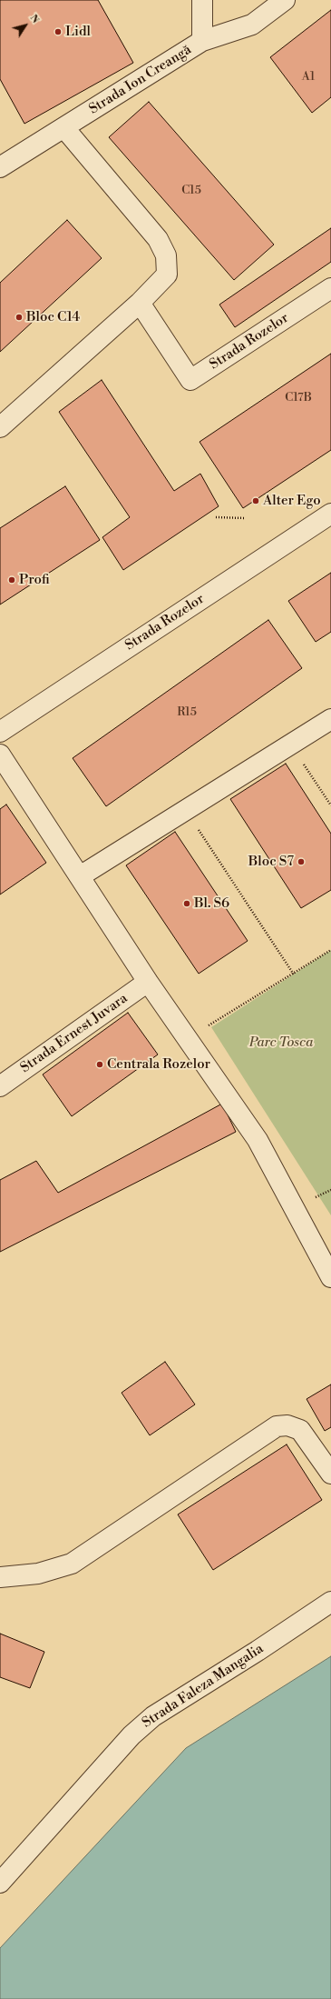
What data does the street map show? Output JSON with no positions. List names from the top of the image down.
{
  "streets": {
    "street": [
      "Strada Ion Creangă",
      "Strada Rozelor",
      "Strada Ernest Juvara",
      "Strada Faleza Mangalia"
    ]
  },
  "parks": ["Parc Tosca"],
  "places": [
    "Lidl",
    "Bloc C14",
    "Alter Ego",
    "Profi",
    "Bloc S7",
    "Bl. S6",
    "Centrala Rozelor"
  ],
  "house_numbers": [
    "A1",
    "C15",
    "C17B",
    "R15"
  ],
  "north": "top right"
}
